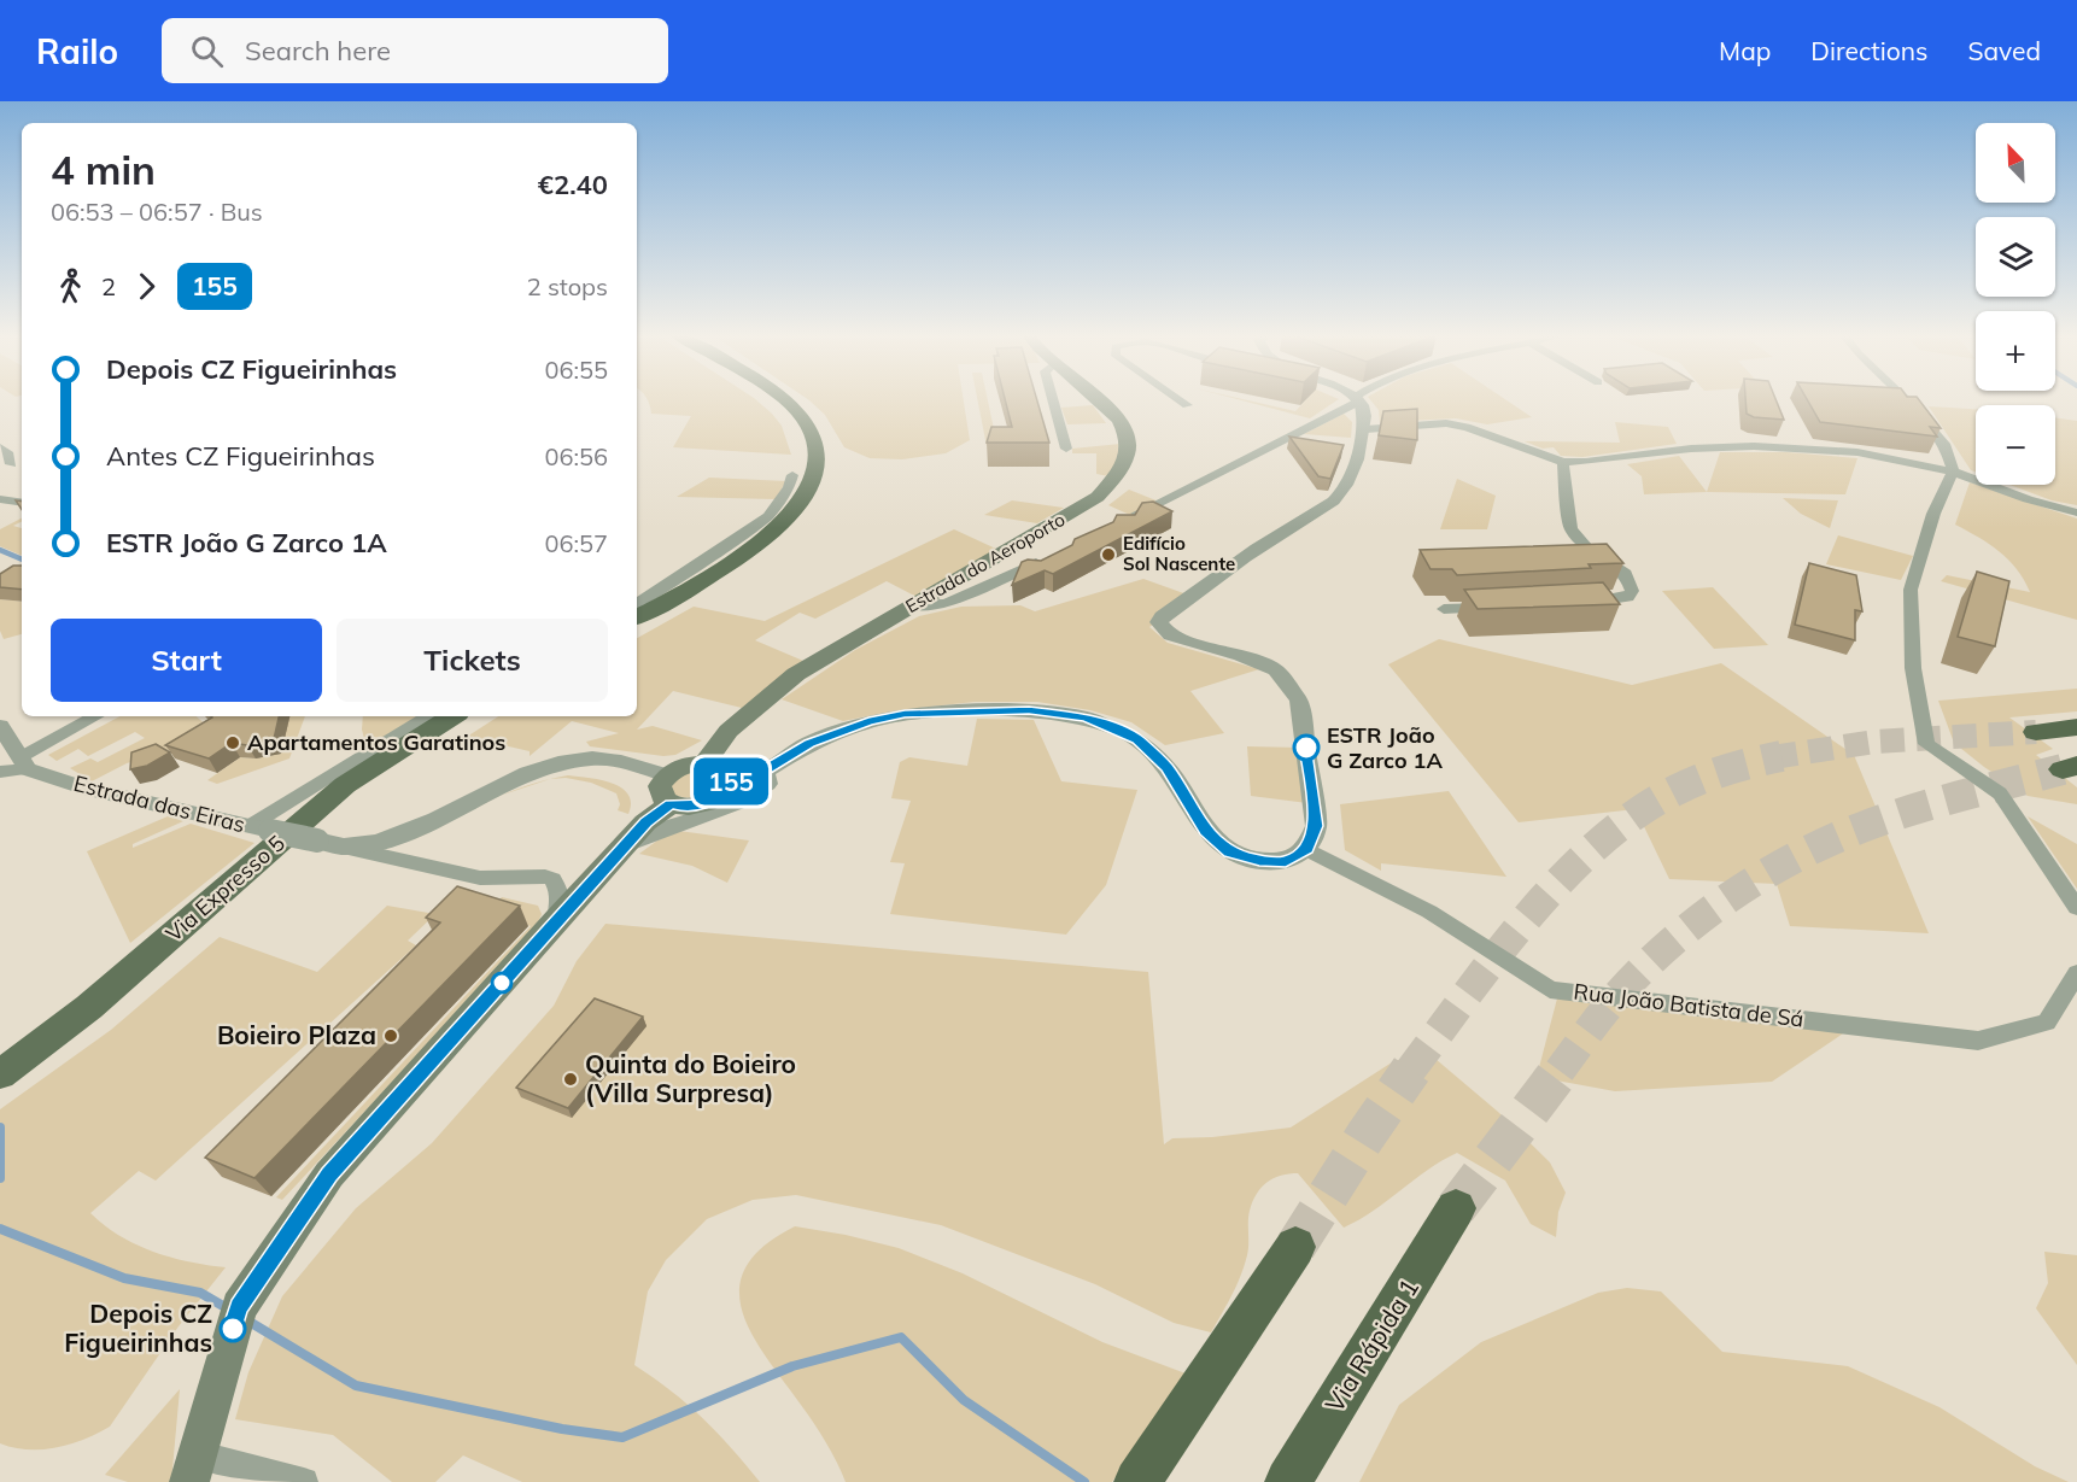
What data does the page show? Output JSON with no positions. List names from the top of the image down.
{
  "streets": {
    "highway": ["Via Rápida 1"],
    "main road": ["Estrada do Aeroporto", "Via Expresso 5"],
    "street": ["Estrada das Eiras", "Rua João Batista de Sá"]
  },
  "crossings": [
    ["Estrada do Aeroporto", "Estrada das Eiras"]
  ],
  "places": [
    "Edifício Sol Nascente",
    "Apartamentos Garatinos",
    "ESTR João G Zarco 1A",
    "Boieiro Plaza",
    "Quinta do Boieiro (Villa Surpresa)",
    "Depois CZ Figueirinhas"
  ],
  "lines": ["bus line 155"],
  "north": "top left",
  "page": {
    "header": "Railo",
    "search": "Search here",
    "nav": ["Map", "Directions", "Saved"],
    "on_map": "155",
    "map_buttons": ["+", "−"],
    "heading": ["4 min", "06:53 – 06:57 · Bus", "€2.40"],
    "legs": ["2", "155", "2 stops"],
    "list": [
      {
        "name": "Depois CZ Figueirinhas",
        "value": "06:55"
      },
      {
        "name": "Antes CZ Figueirinhas",
        "value": "06:56"
      },
      {
        "name": "ESTR João G Zarco 1A",
        "value": "06:57"
      }
    ],
    "buttons": ["Start", "Tickets"]
  }
}
